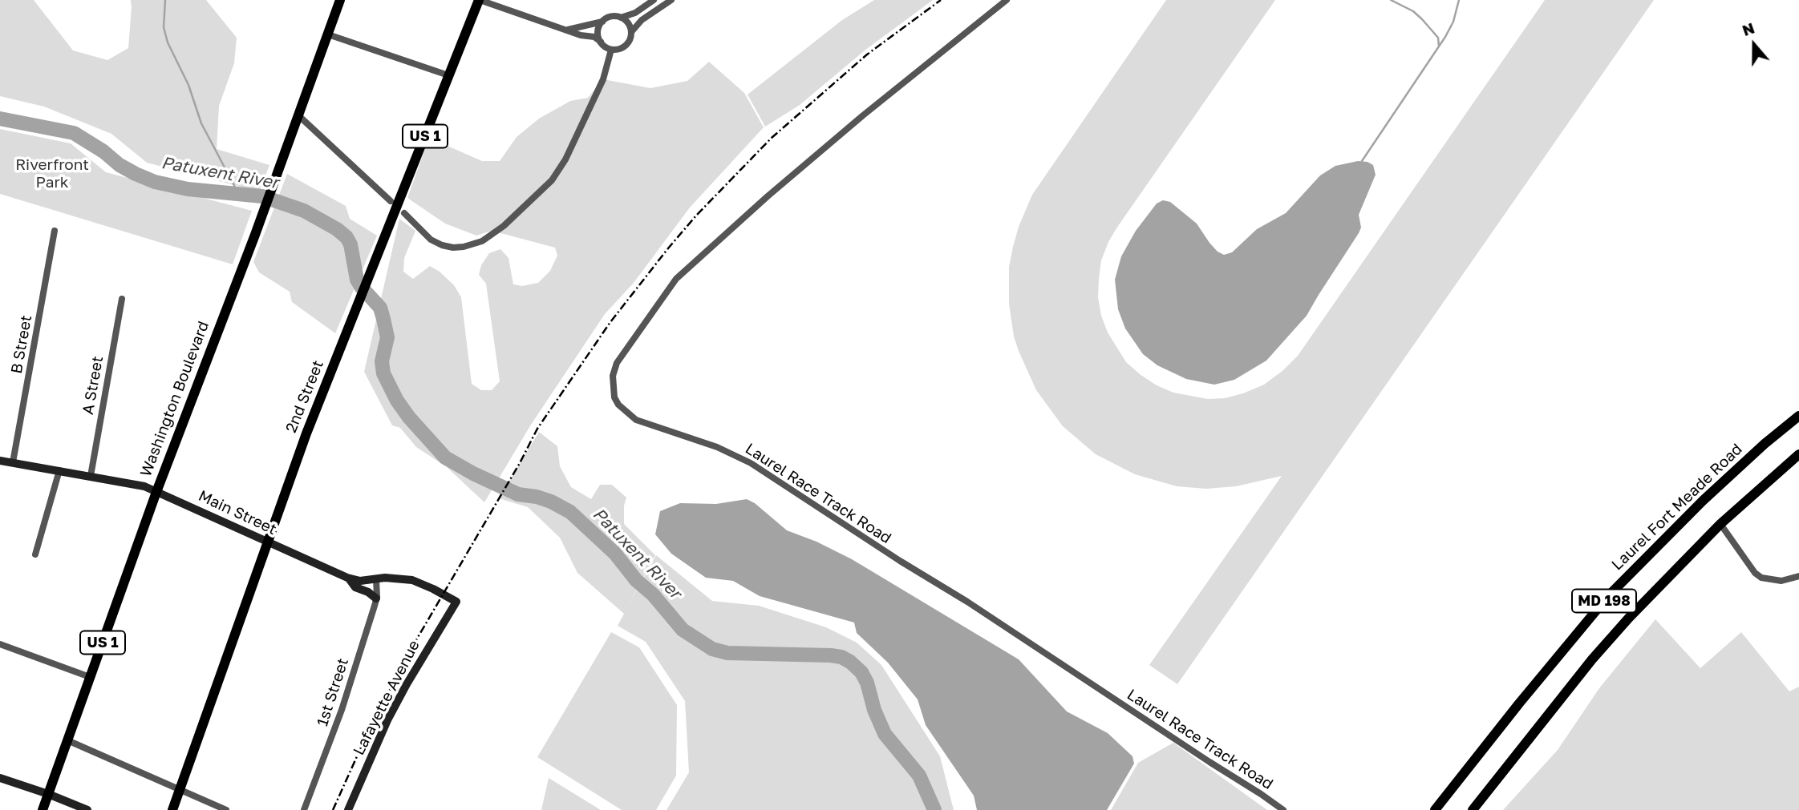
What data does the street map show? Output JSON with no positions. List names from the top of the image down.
{
  "streets": {
    "main road": [
      "US 1",
      "2nd Street",
      "Washington Boulevard",
      "Laurel Fort Meade Road",
      "MD 198"
    ],
    "street": [
      "B Street",
      "A Street",
      "Laurel Race Track Road",
      "Main Street",
      "1st Street",
      "Lafayette Avenue"
    ]
  },
  "crossings": [
    ["B Street", "Main Street"],
    ["A Street", "Main Street"],
    ["2nd Street", "Main Street"],
    ["Washington Boulevard", "Main Street"],
    ["Main Street", "1st Street"],
    ["Main Street", "Lafayette Avenue"]
  ],
  "water": ["Patuxent River"],
  "parks": ["Riverfront Park"],
  "north": "top"
}
